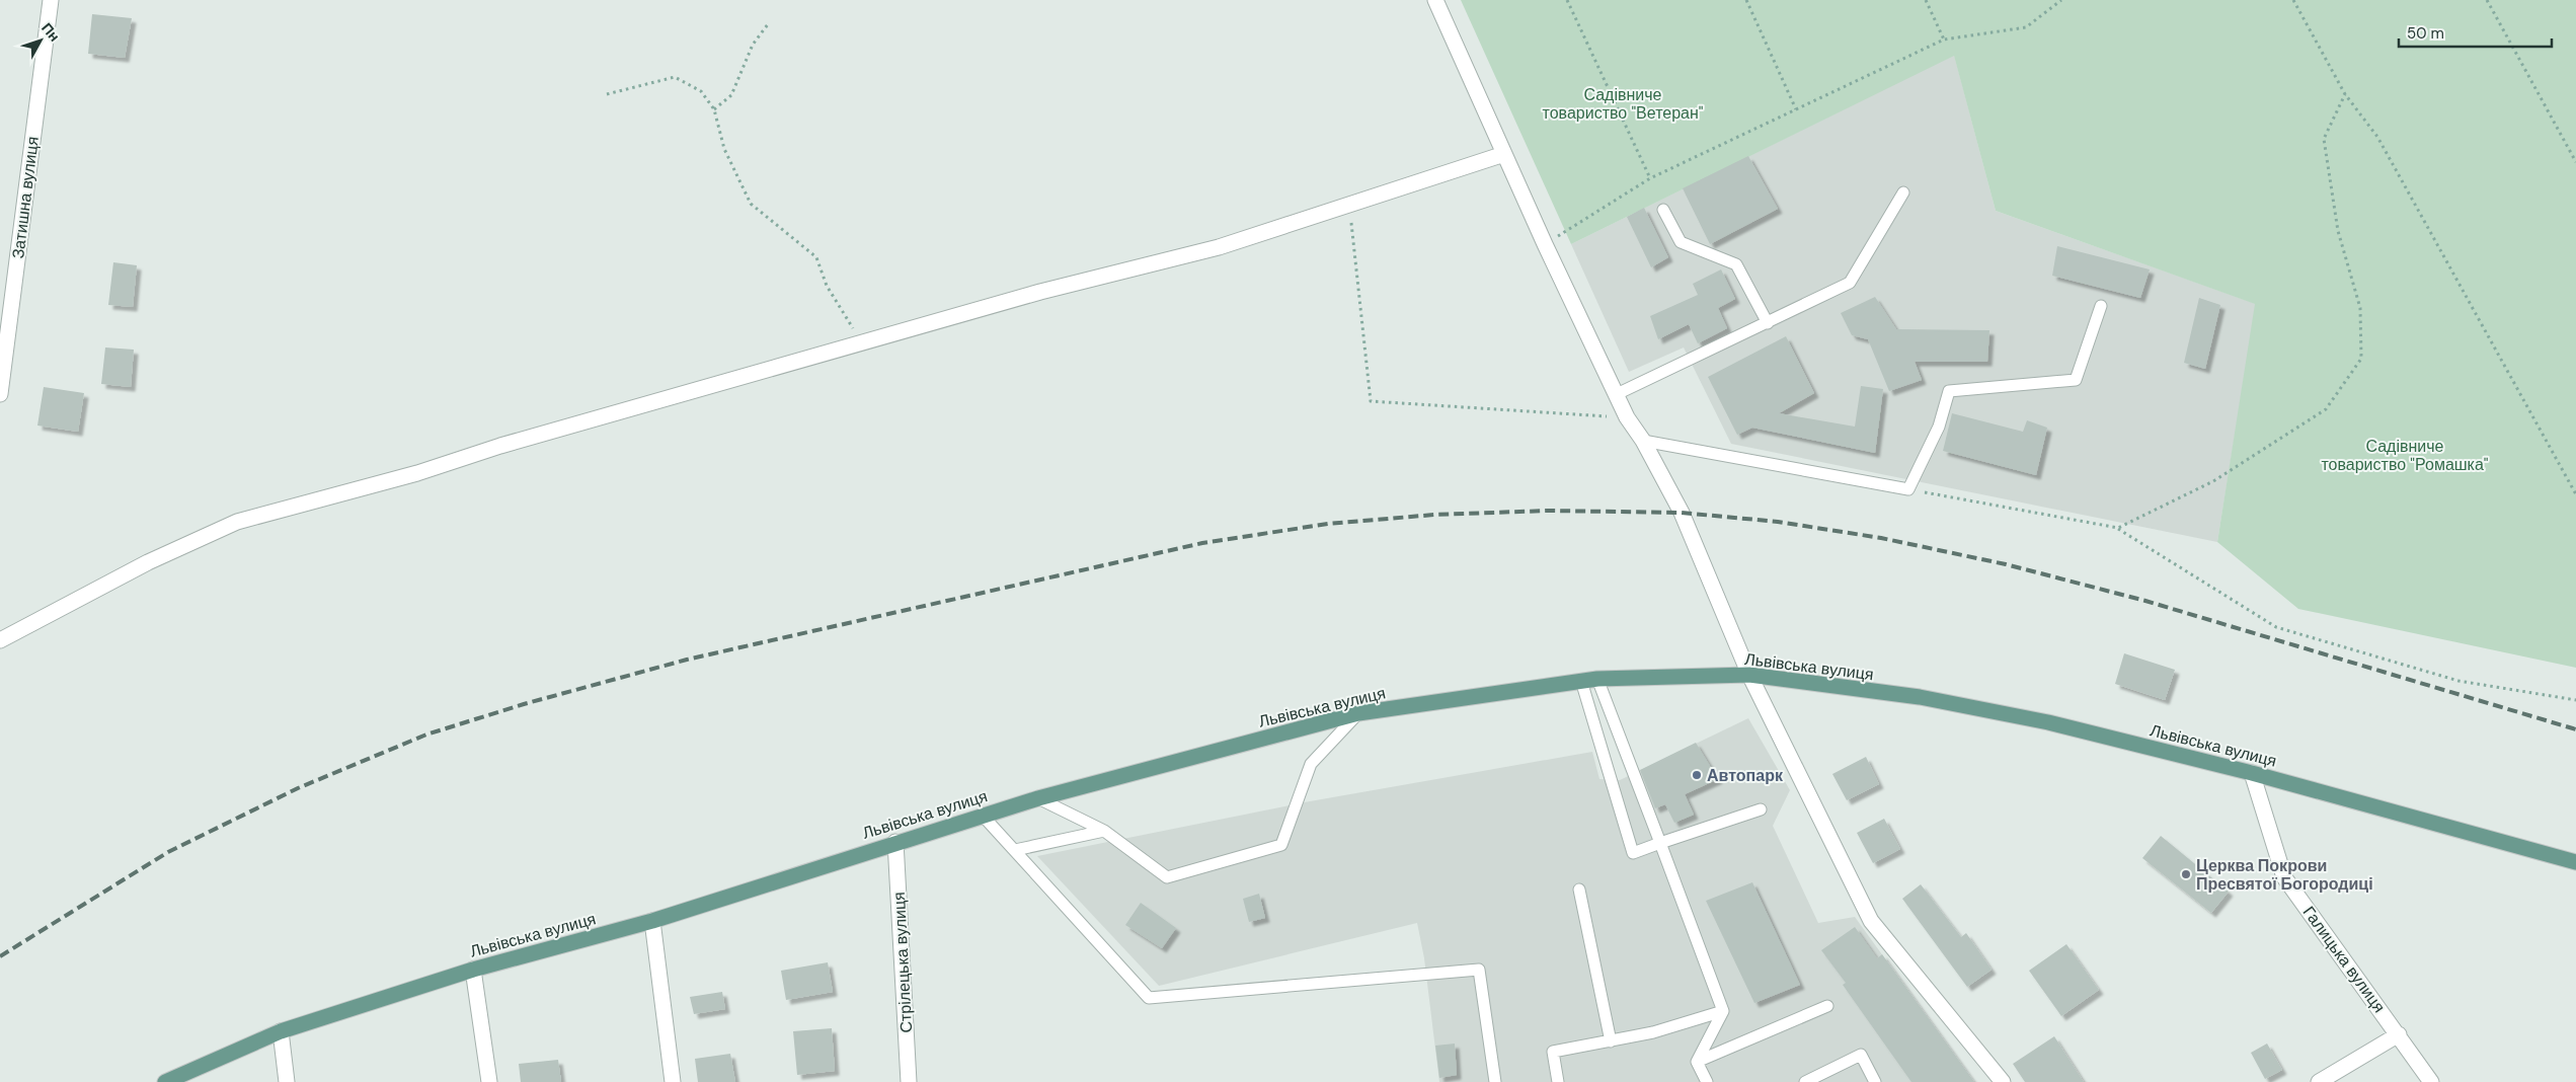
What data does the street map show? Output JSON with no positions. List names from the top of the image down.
{
  "streets": {
    "main road": ["Львівська вулиця"],
    "street": ["Затишна вулиця", "Галицька вулиця", "Стрілецька вулиця"]
  },
  "crossings": [
    ["Львівська вулиця", "Галицька вулиця"],
    ["Львівська вулиця", "Стрілецька вулиця"]
  ],
  "parks": ["Садівниче товариство \"Ветеран\"", "Садівниче товариство \"Ромашка\""],
  "places": ["Автопарк", "Церква Покрови Пресвятої Богородиці"],
  "scale_bar": "50 m",
  "north": "top right"
}
